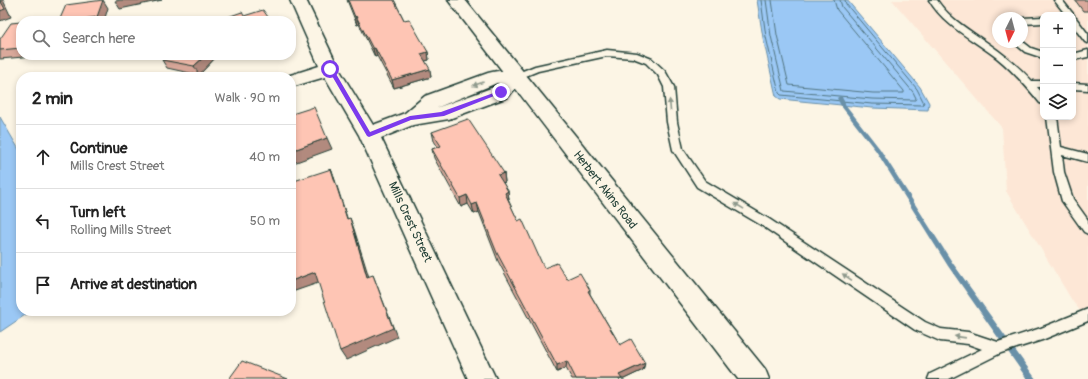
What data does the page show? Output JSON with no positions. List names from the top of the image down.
{
  "streets": {
    "street": ["Herbert Akins Road", "Mills Crest Street"]
  },
  "north": "bottom",
  "page": {
    "map_buttons": ["+", "−"],
    "search": "Search here",
    "heading": ["2 min", "Walk · 90 m"],
    "list": [
      ["Continue", "Mills Crest Street", "40 m"],
      ["Turn left", "Rolling Mills Street", "50 m"],
      "Arrive at destination"
    ]
  }
}
